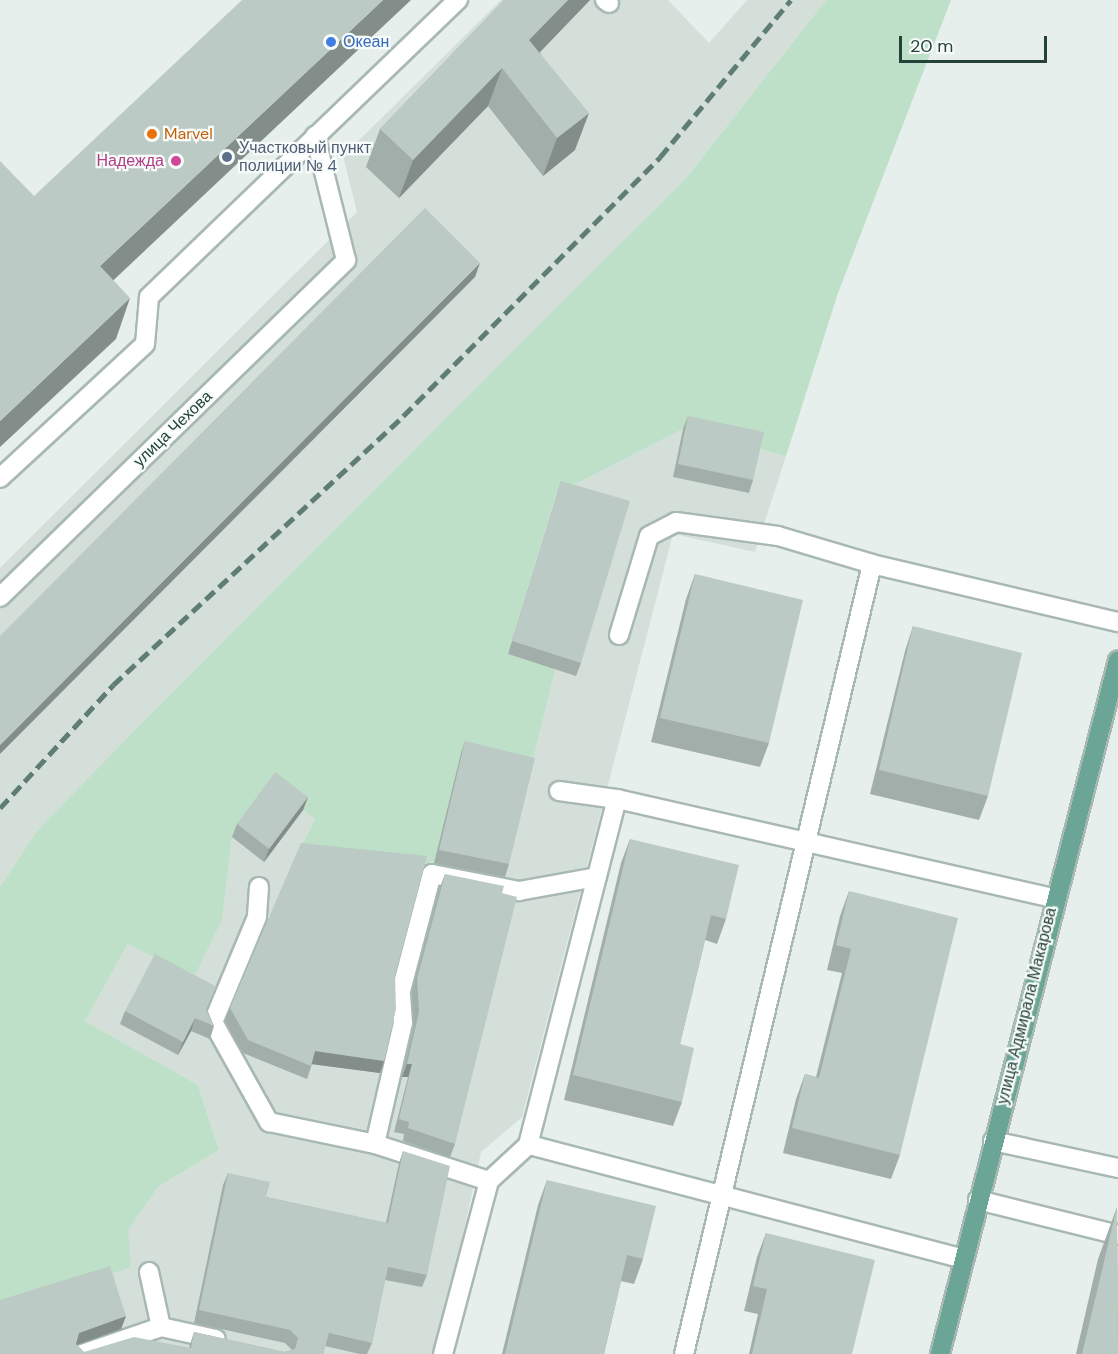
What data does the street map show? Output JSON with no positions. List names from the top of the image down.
{
  "streets": {
    "main road": ["улица Адмирала Макарова"],
    "street": ["улица Чехова"]
  },
  "places": [
    "Океан",
    "Marvel",
    "Участковый пункт полиции № 4",
    "Надежда"
  ],
  "scale_bar": "20 m"
}
